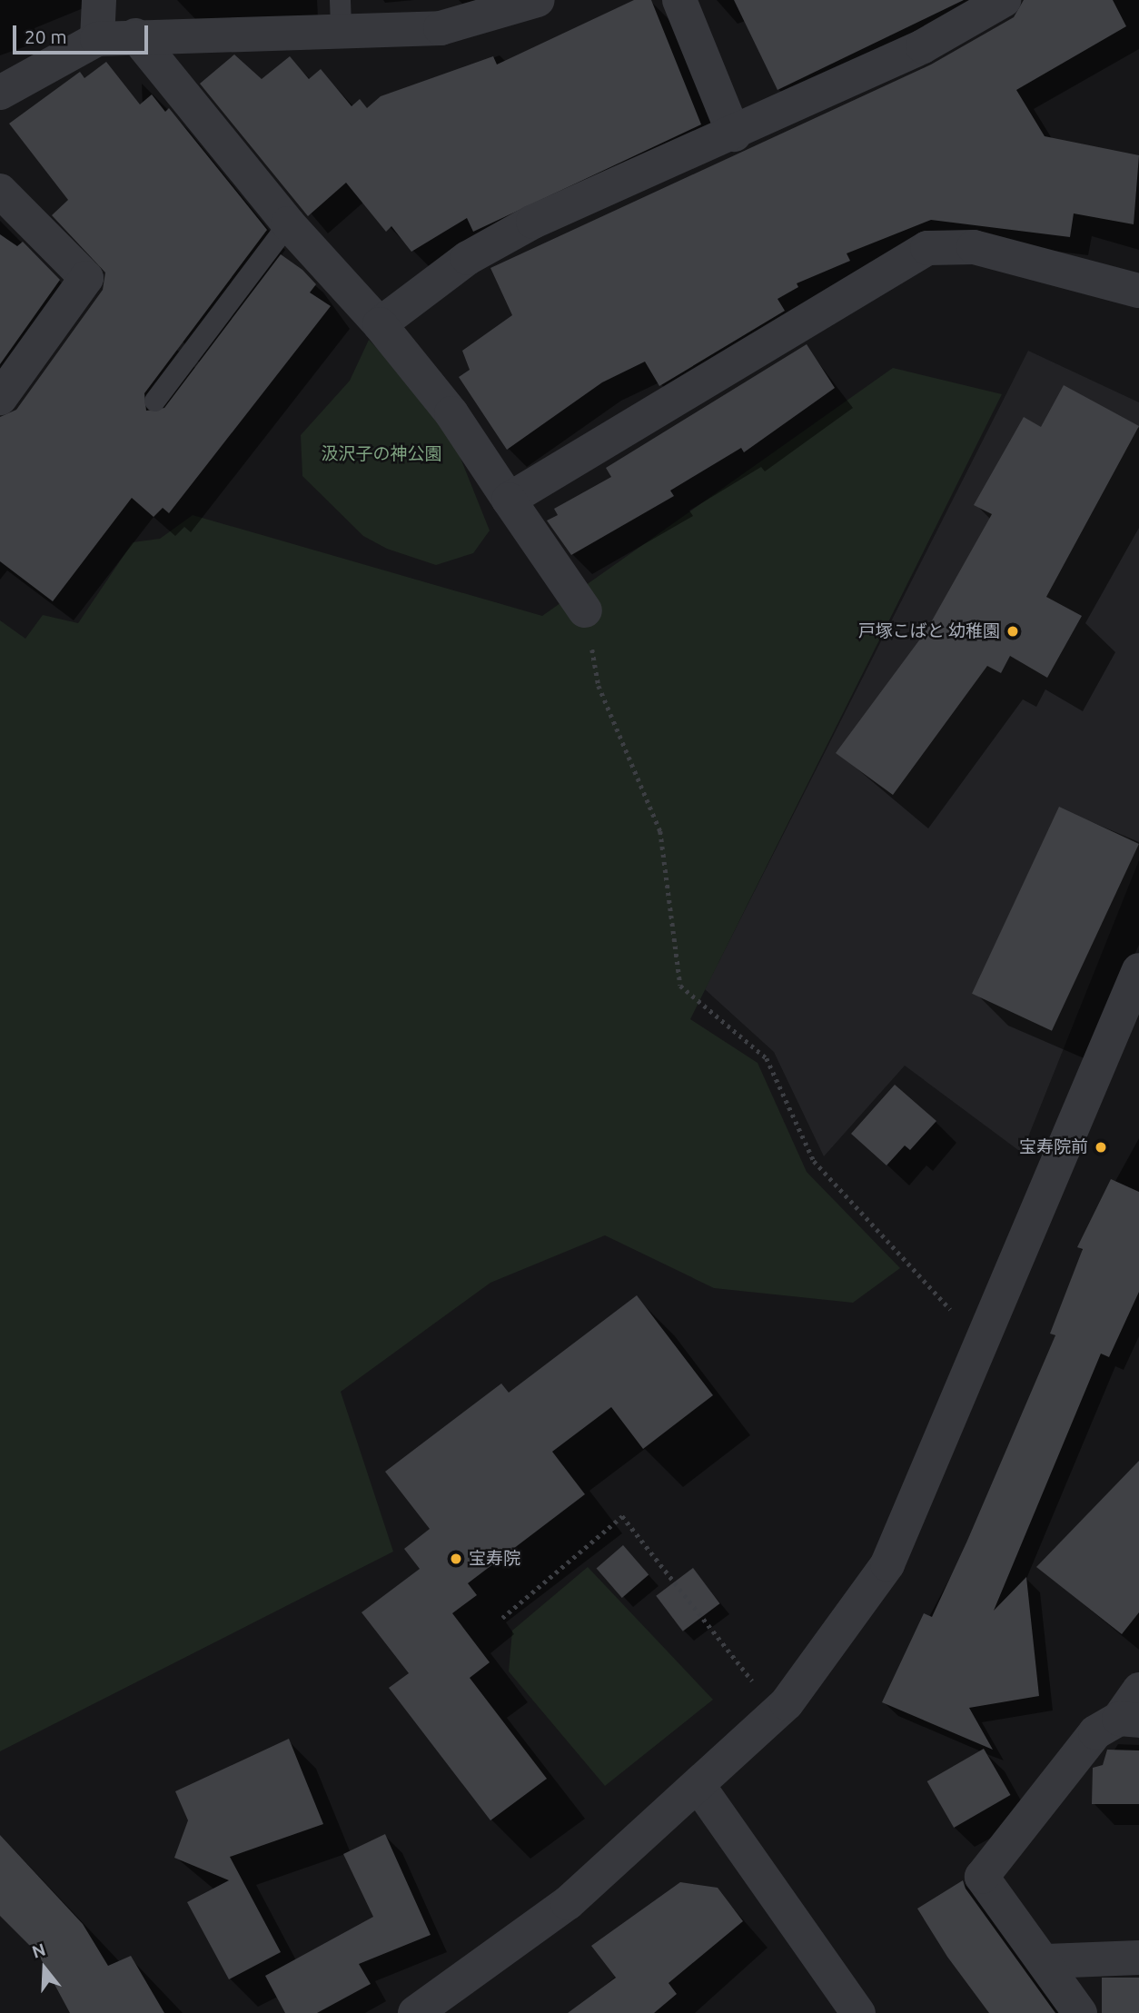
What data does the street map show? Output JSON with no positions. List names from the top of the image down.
{
  "parks": ["汲沢子の神公園"],
  "places": ["戸塚こばと 幼稚園", "宝寿院前", "宝寿院"],
  "scale_bar": "20 m",
  "north": "top"
}
